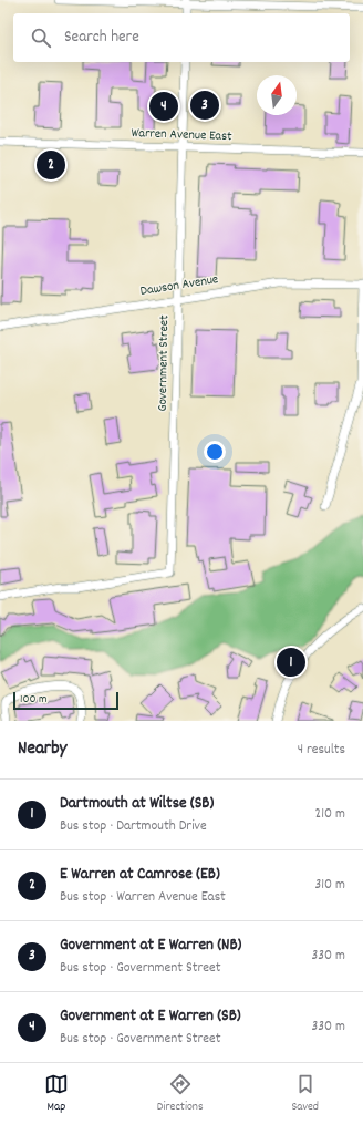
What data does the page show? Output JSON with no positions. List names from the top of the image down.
{
  "streets": {
    "street": ["Warren Avenue East", "Dawson Avenue", "Government Street"]
  },
  "crossings": [
    ["Warren Avenue East", "Government Street"],
    ["Dawson Avenue", "Government Street"]
  ],
  "scale_bar": "100 m",
  "north": "top",
  "page": {
    "search": "Search here",
    "pins": [
      "3",
      "4",
      "2",
      "1"
    ],
    "scale": "100 m",
    "heading": ["Nearby", "4 results"],
    "list": [
      {
        "mark": "1",
        "name": "Dartmouth at Wiltse (SB)",
        "note": "Bus stop · Dartmouth Drive",
        "value": "210 m"
      },
      {
        "mark": "2",
        "name": "E Warren at Camrose (EB)",
        "note": "Bus stop · Warren Avenue East",
        "value": "310 m"
      },
      {
        "mark": "3",
        "name": "Government at E Warren (NB)",
        "note": "Bus stop · Government Street",
        "value": "330 m"
      },
      {
        "mark": "4",
        "name": "Government at E Warren (SB)",
        "note": "Bus stop · Government Street",
        "value": "330 m"
      }
    ],
    "nav": ["Map", "Directions", "Saved"]
  }
}
